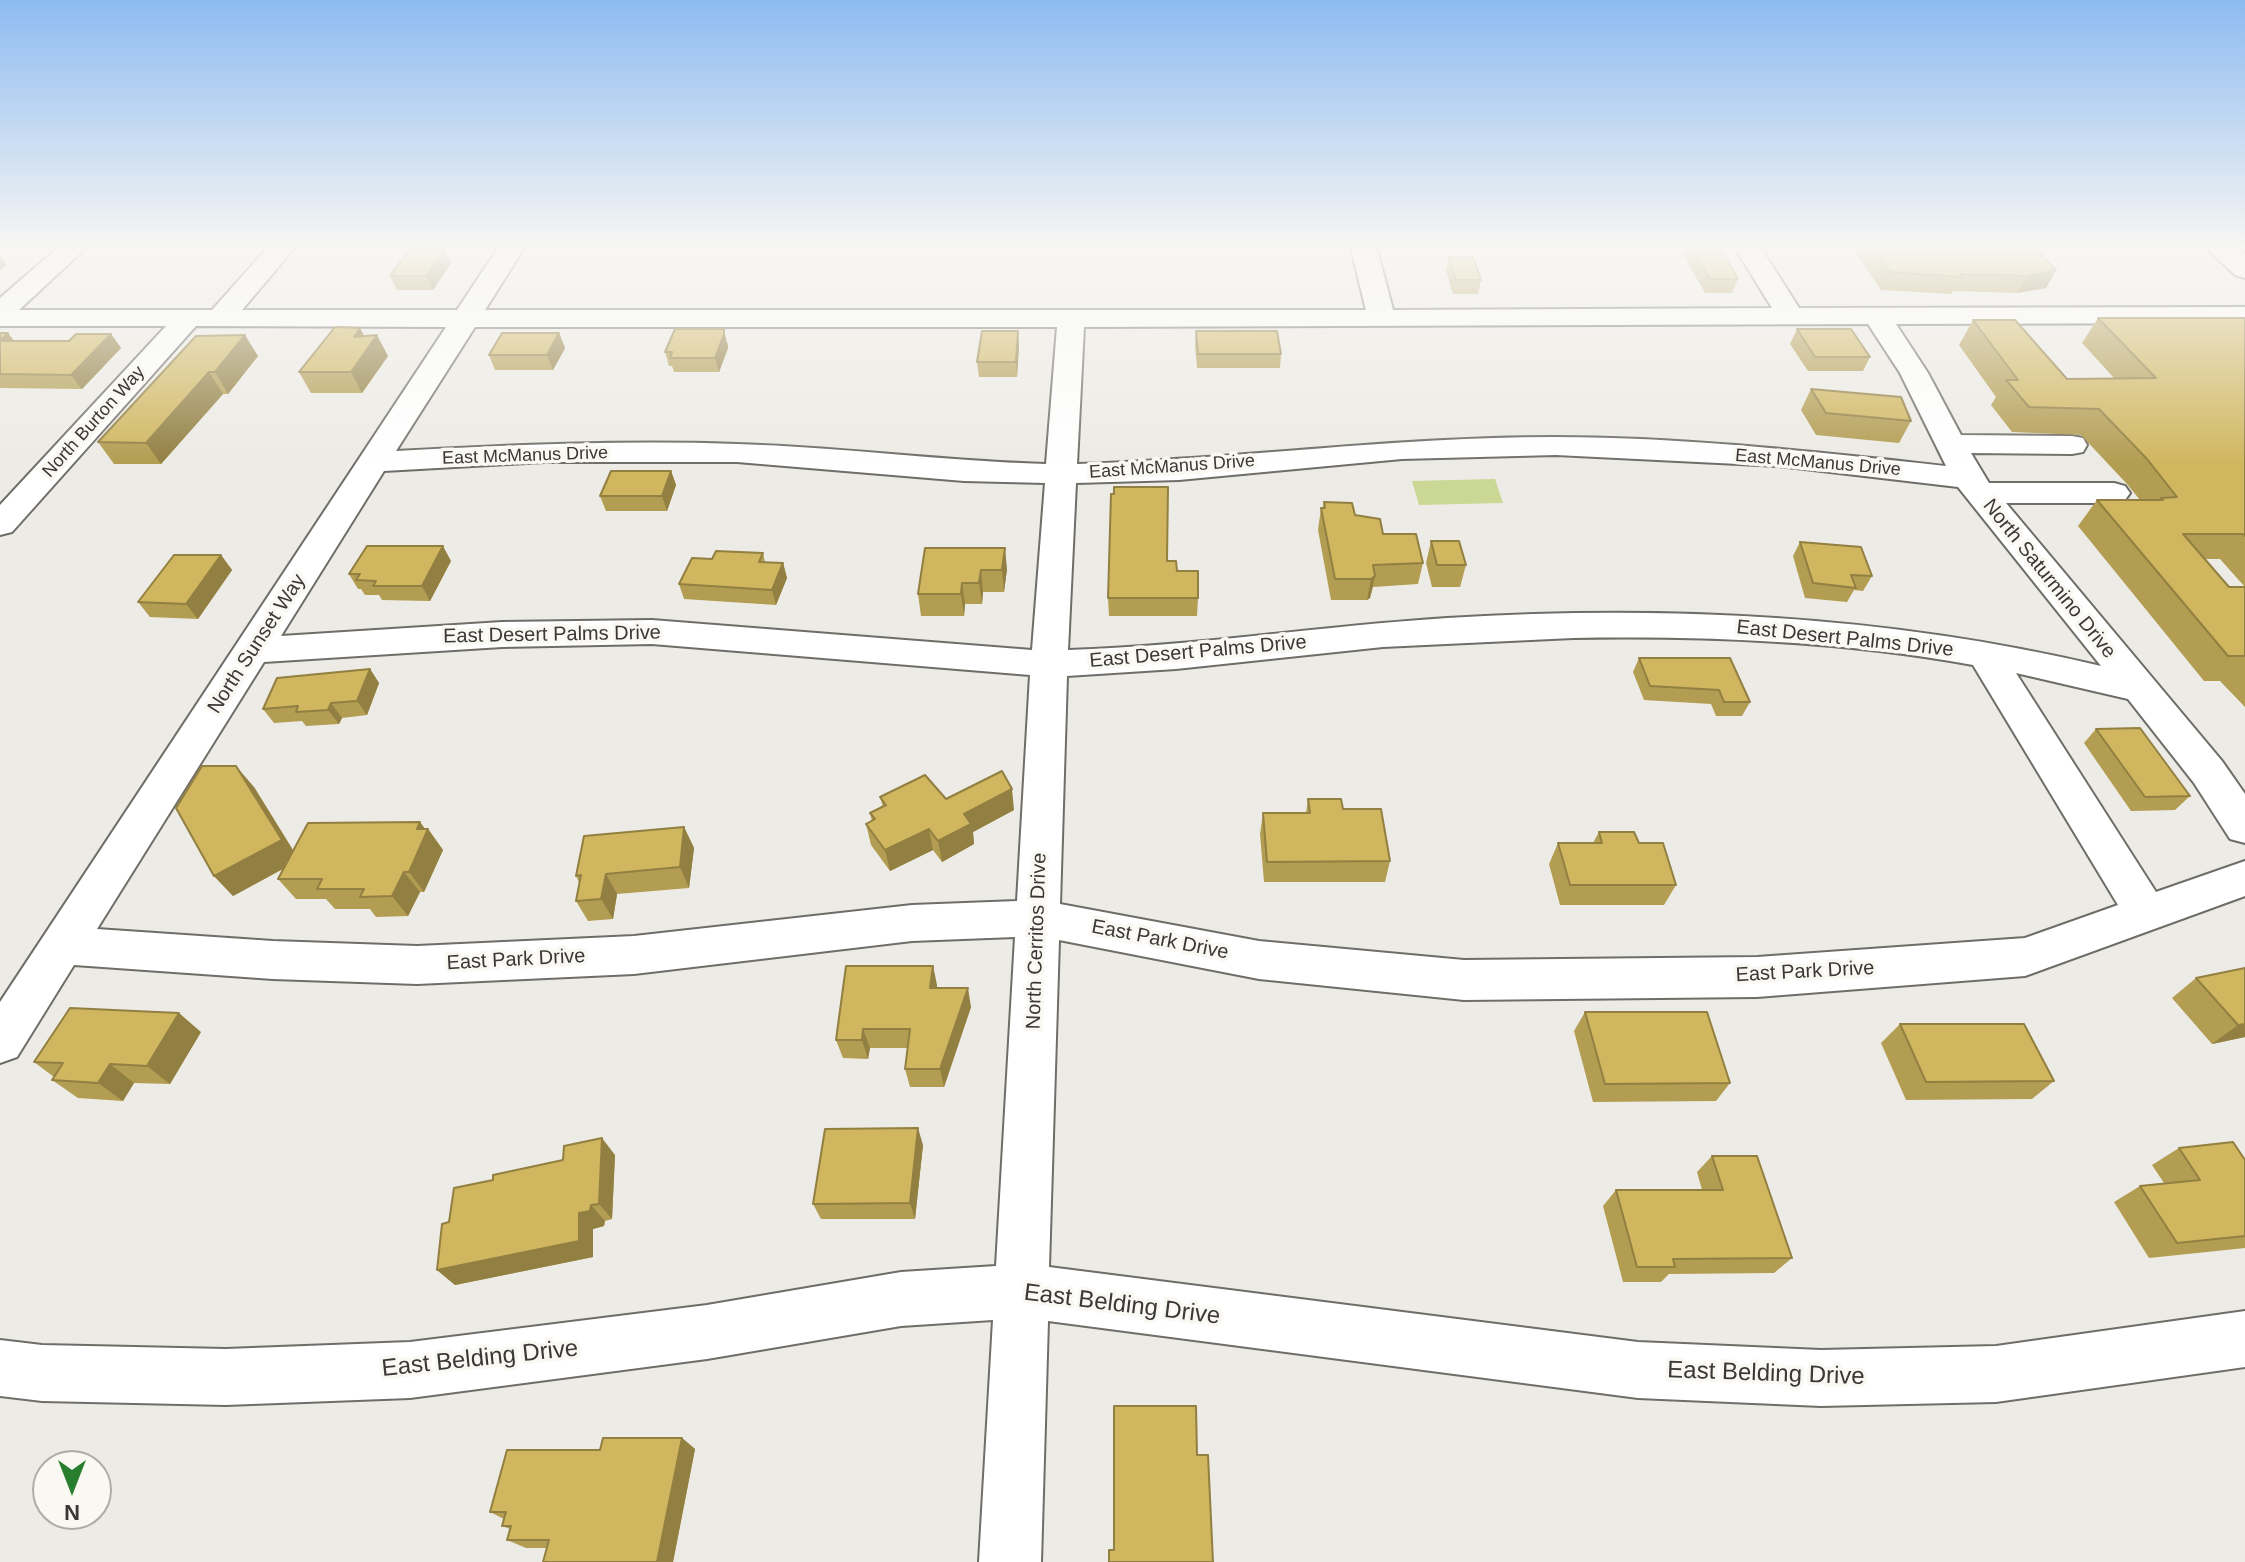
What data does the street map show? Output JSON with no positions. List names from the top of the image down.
{
  "streets": {
    "street": [
      "North Burton Way",
      "East McManus Drive",
      "North Saturmino Drive",
      "East Desert Palms Drive",
      "North Sunset Way",
      "East Park Drive",
      "North Cerritos Drive",
      "East Belding Drive"
    ]
  },
  "crossings": [
    ["East McManus Drive", "North Saturmino Drive"],
    ["East McManus Drive", "North Sunset Way"],
    ["East McManus Drive", "North Cerritos Drive"],
    ["North Saturmino Drive", "East Desert Palms Drive"],
    ["East Desert Palms Drive", "North Sunset Way"],
    ["East Desert Palms Drive", "North Cerritos Drive"],
    ["North Sunset Way", "East Park Drive"],
    ["East Park Drive", "North Cerritos Drive"],
    ["North Cerritos Drive", "East Belding Drive"]
  ],
  "north": "bottom"
}
